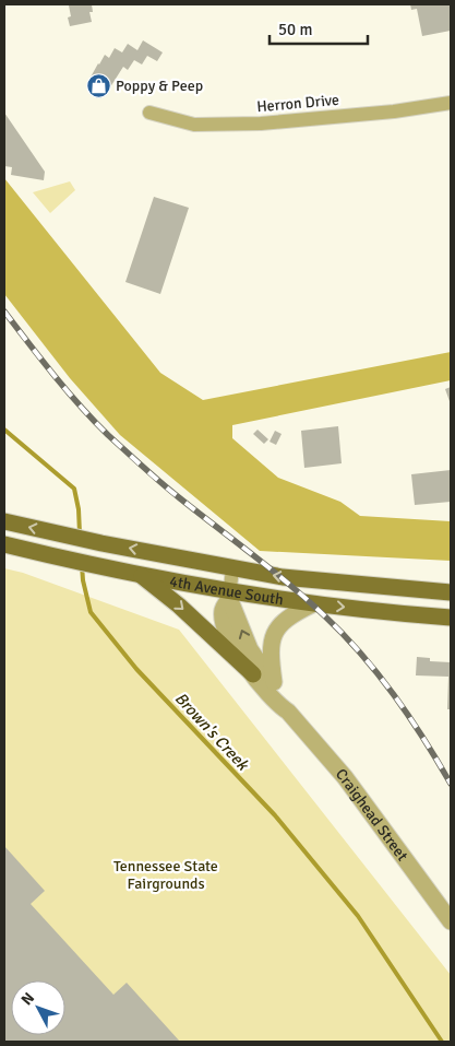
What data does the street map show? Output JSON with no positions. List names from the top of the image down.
{
  "streets": {
    "main road": ["4th Avenue South"],
    "street": ["Herron Drive", "Craighead Street"]
  },
  "crossings": [
    ["4th Avenue South", "Craighead Street"]
  ],
  "water": ["Brown's Creek"],
  "parks": ["Tennessee State Fairgrounds"],
  "places": {
    "shop": ["Poppy & Peep"]
  },
  "scale_bar": "50 m",
  "north": "top left"
}
